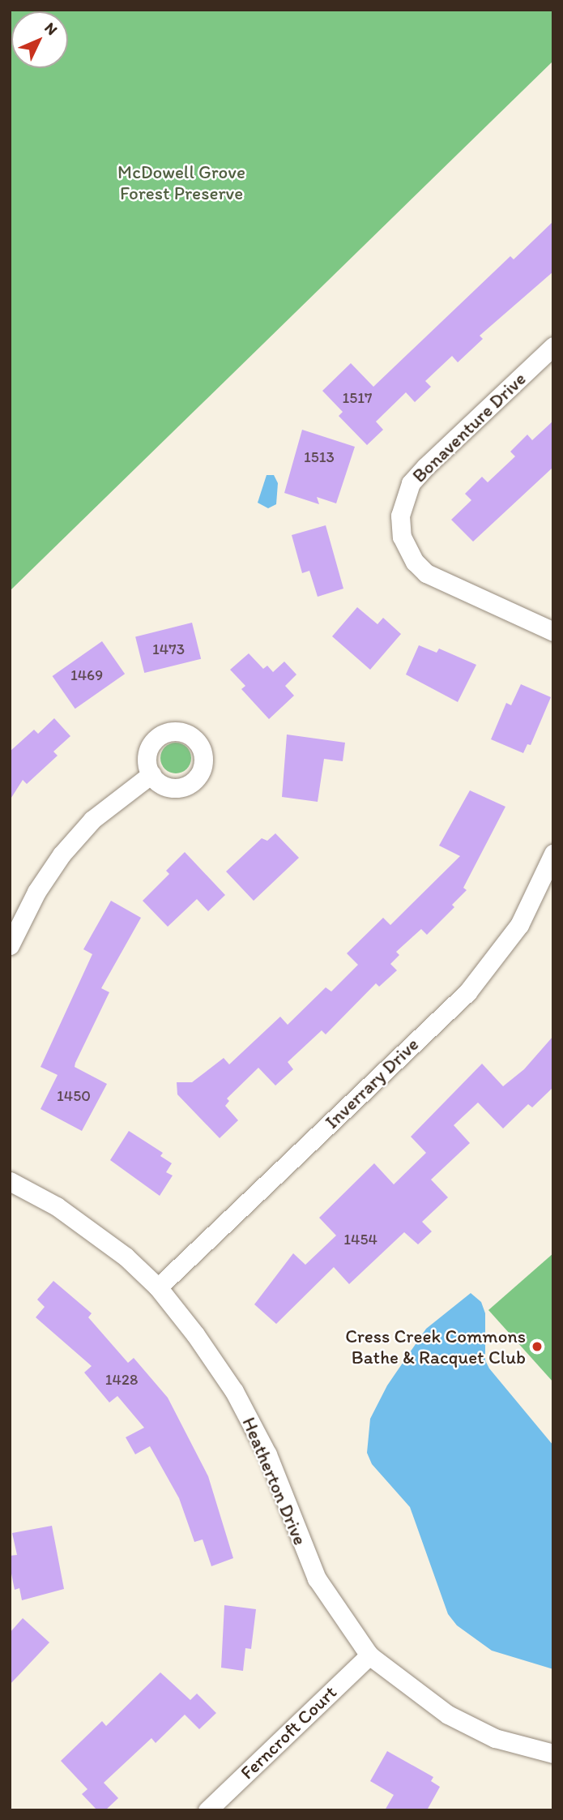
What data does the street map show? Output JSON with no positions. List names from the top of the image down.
{
  "streets": {
    "street": [
      "Bonaventure Drive",
      "Inverrary Drive",
      "Heatherton Drive",
      "Ferncroft Court"
    ]
  },
  "crossings": [
    ["Inverrary Drive", "Heatherton Drive"],
    ["Heatherton Drive", "Ferncroft Court"]
  ],
  "parks": ["McDowell Grove Forest Preserve"],
  "places": ["Cress Creek Commons Bathe & Racquet Club"],
  "house_numbers": [
    "1517",
    "1513",
    "1473",
    "1469",
    "1450",
    "1454",
    "1428"
  ],
  "north": "top right"
}
